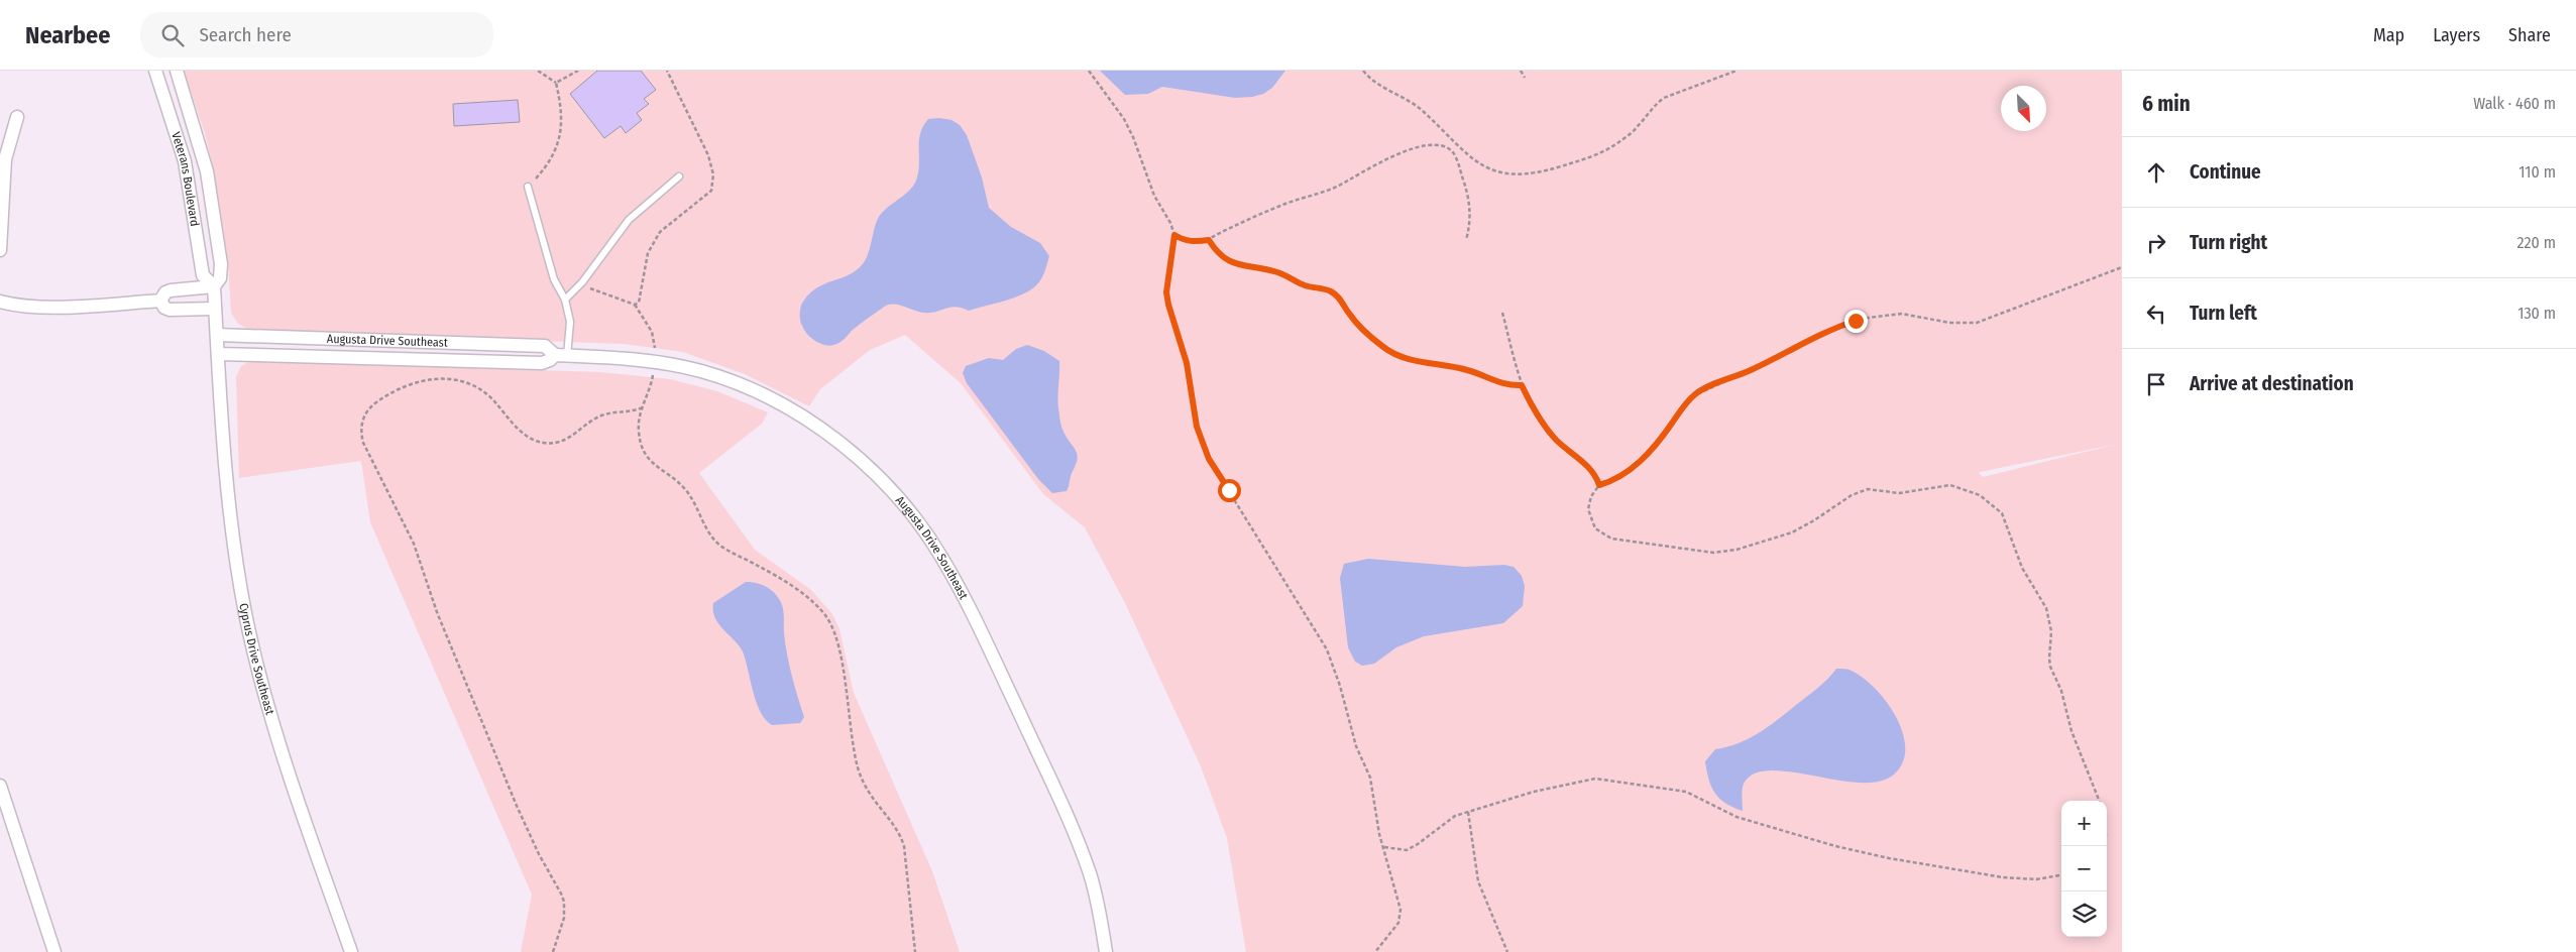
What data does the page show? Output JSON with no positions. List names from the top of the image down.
{
  "streets": {
    "street": ["Veterans Boulevard", "Augusta Drive Southeast", "Cyprus Drive Southeast"]
  },
  "crossings": [
    ["Veterans Boulevard", "Augusta Drive Southeast"],
    ["Veterans Boulevard", "Cyprus Drive Southeast"],
    ["Augusta Drive Southeast", "Cyprus Drive Southeast"]
  ],
  "north": "bottom right",
  "page": {
    "header": "Nearbee",
    "search": "Search here",
    "nav": ["Map", "Layers", "Share"],
    "heading": ["6 min", "Walk · 460 m"],
    "list": [
      ["Continue", "110 m"],
      ["Turn right", "220 m"],
      ["Turn left", "130 m"],
      "Arrive at destination"
    ],
    "map_buttons": ["+", "−"]
  }
}
